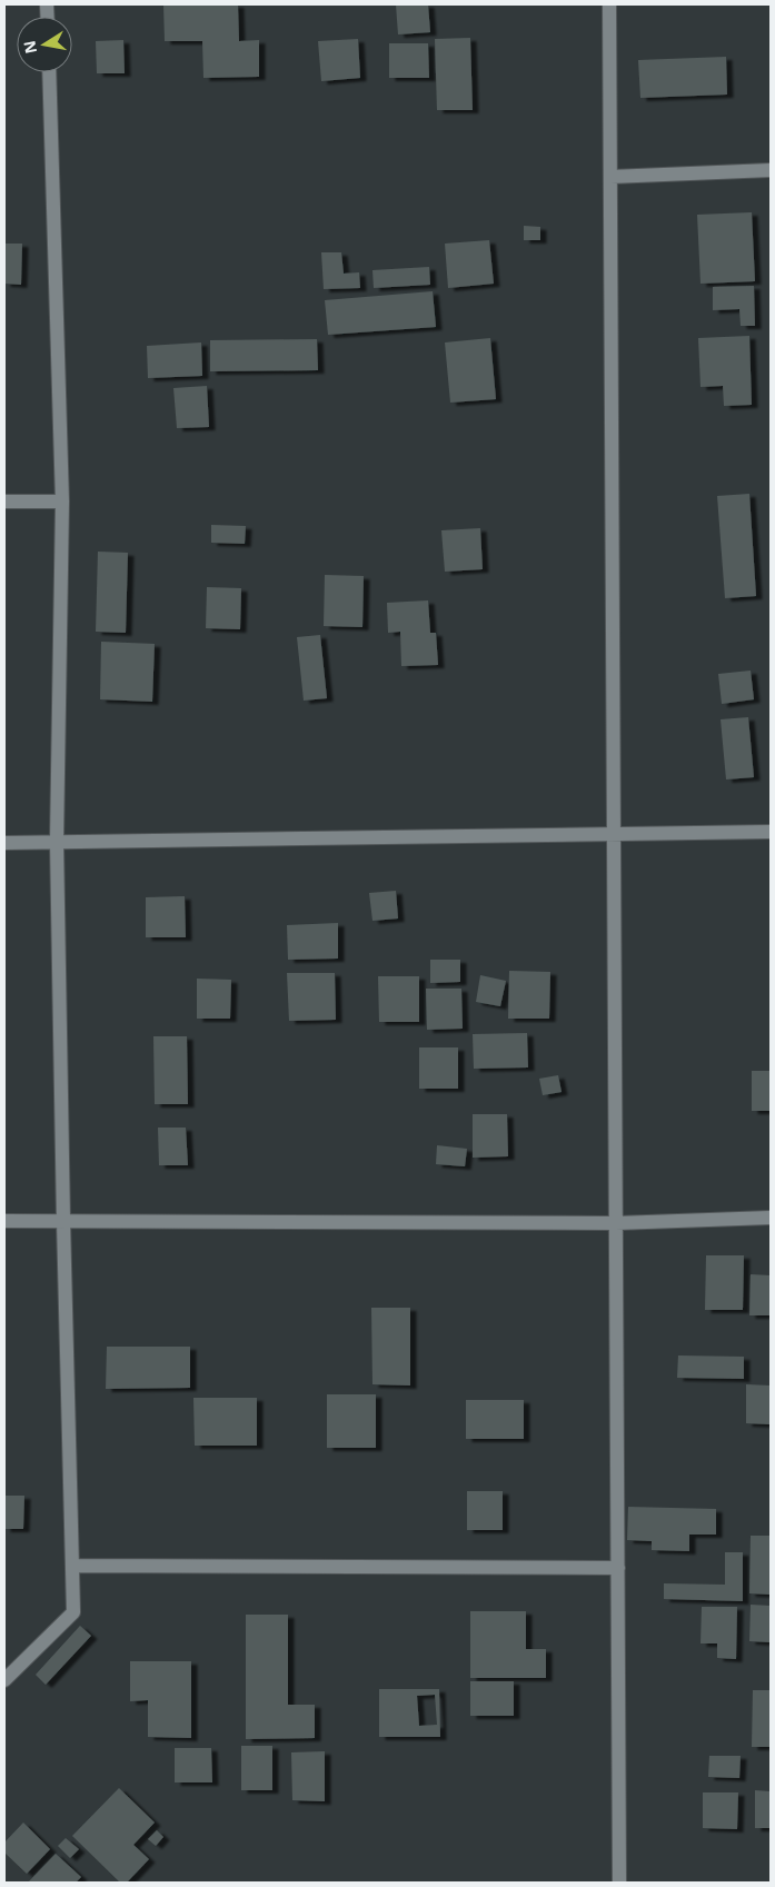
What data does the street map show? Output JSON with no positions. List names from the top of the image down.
{
  "north": "left"
}
